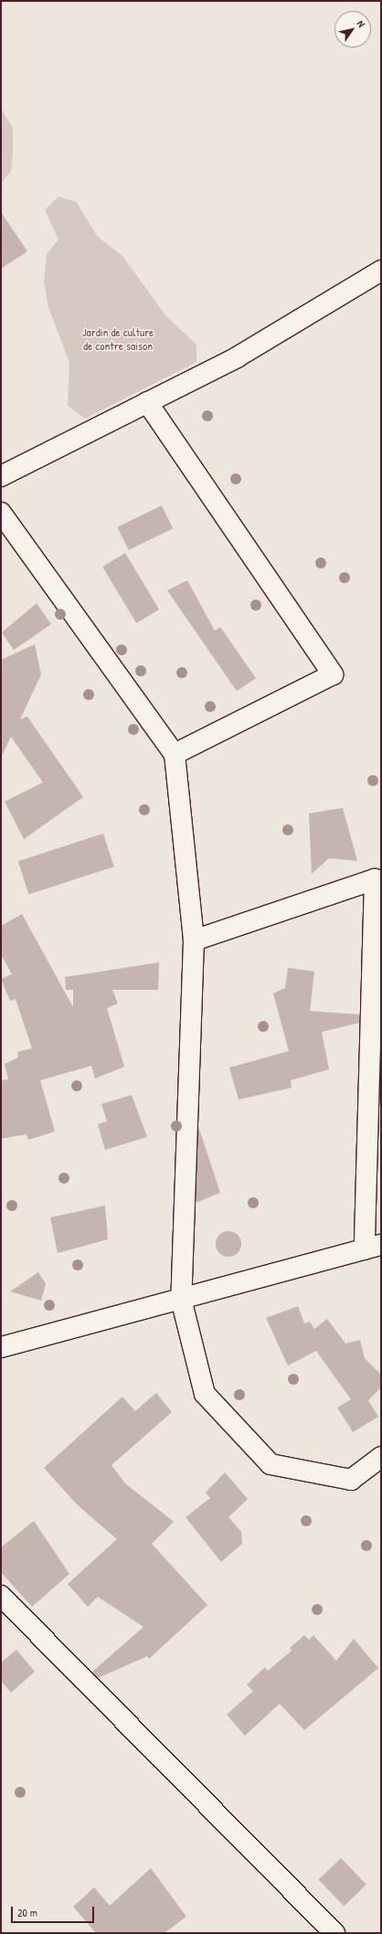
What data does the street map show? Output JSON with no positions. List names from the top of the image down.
{
  "parks": ["Jardin de culture de contre saison"],
  "scale_bar": "20 m",
  "north": "top right"
}
